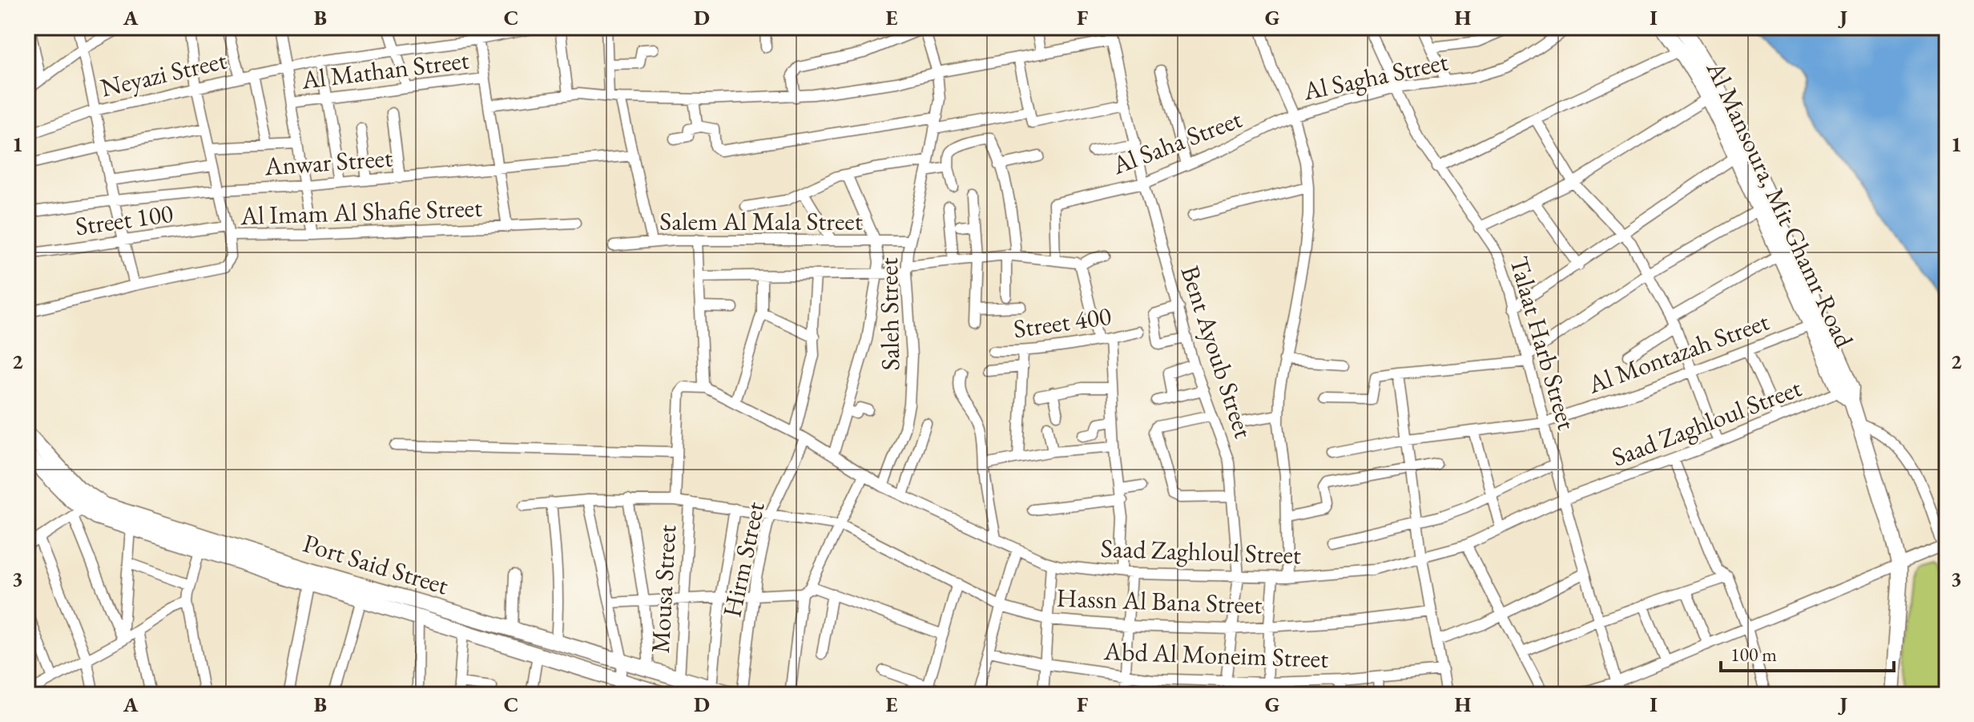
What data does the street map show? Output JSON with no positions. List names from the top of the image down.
{
  "streets": {
    "street": [
      "Al Mathan Street",
      "Neyazi Street",
      "Al Sagha Street",
      "Al Saha Street",
      "Anwar Street",
      "Al Mansoura, Mit Ghamr Road",
      "Al Imam Al Shafie Street",
      "Street 100",
      "Salem Al Mala Street",
      "Saleh Street",
      "Street 400",
      "Talaat Harb Street",
      "Bent Ayoub Street",
      "Al Montazah Street",
      "Saad Zaghloul Street",
      "Hirm Street",
      "Port Said Street",
      "Mousa Street",
      "Hassn Al Bana Street",
      "Abd Al Moneim Street"
    ]
  },
  "crossings": [
    ["Al Sagha Street", "Al Saha Street"],
    ["Al Sagha Street", "Talaat Harb Street"],
    ["Al Saha Street", "Bent Ayoub Street"],
    ["Al Mansoura, Mit Ghamr Road", "Al Montazah Street"],
    ["Al Mansoura, Mit Ghamr Road", "Saad Zaghloul Street"],
    ["Al Imam Al Shafie Street", "Street 100"],
    ["Salem Al Mala Street", "Saleh Street"],
    ["Saleh Street", "Saad Zaghloul Street"],
    ["Talaat Harb Street", "Al Montazah Street"],
    ["Talaat Harb Street", "Saad Zaghloul Street"],
    ["Bent Ayoub Street", "Saad Zaghloul Street"],
    ["Bent Ayoub Street", "Hassn Al Bana Street"],
    ["Bent Ayoub Street", "Abd Al Moneim Street"],
    ["Saad Zaghloul Street", "Hirm Street"],
    ["Hirm Street", "Hassn Al Bana Street"],
    ["Port Said Street", "Mousa Street"],
    ["Mousa Street", "Hassn Al Bana Street"]
  ],
  "scale_bar": "100 m",
  "grid": {
    "columns": [
      "A",
      "B",
      "C",
      "D",
      "E",
      "F",
      "G",
      "H",
      "I",
      "J"
    ],
    "rows": ["1", "2", "3"]
  }
}
